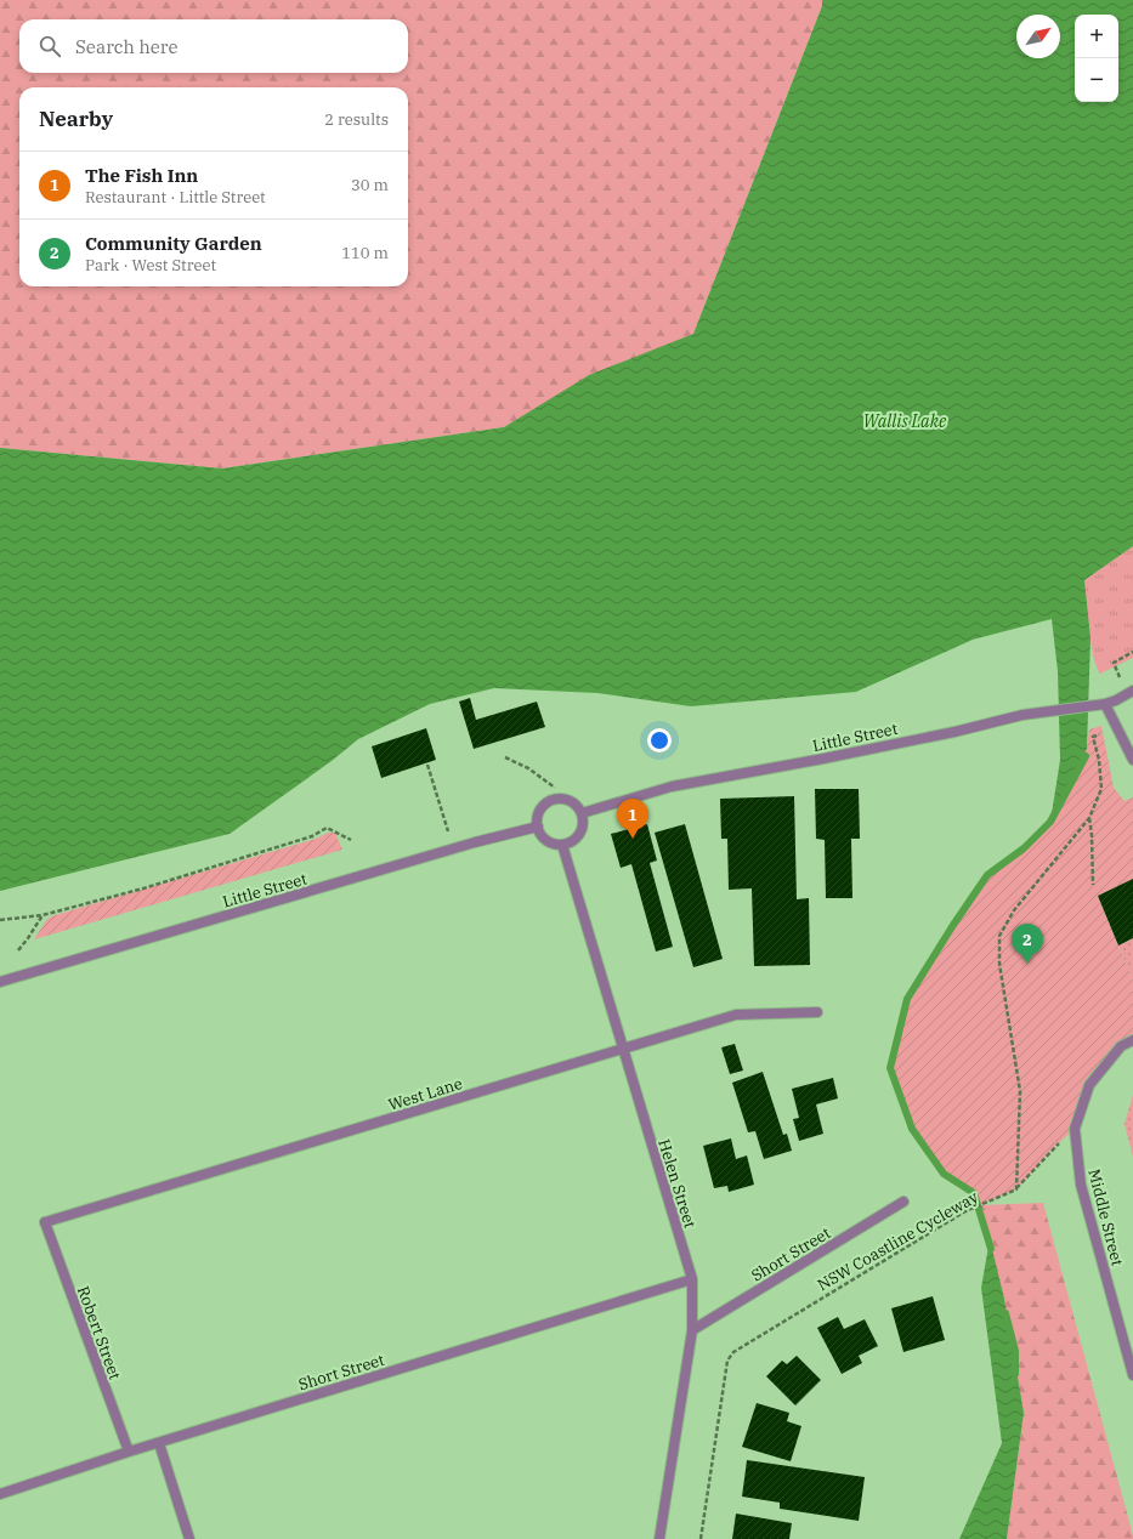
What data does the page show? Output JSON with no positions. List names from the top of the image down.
{
  "streets": {
    "street": [
      "Little Street",
      "West Lane",
      "Helen Street",
      "Middle Street",
      "Short Street",
      "Robert Street"
    ],
    "path": ["NSW Coastline Cycleway"]
  },
  "crossings": [
    ["Little Street", "Helen Street"],
    ["West Lane", "Helen Street"],
    ["West Lane", "Robert Street"],
    ["Helen Street", "Short Street"],
    ["Short Street", "Robert Street"]
  ],
  "water": ["Wallis Lake"],
  "north": "top right",
  "page": {
    "map_buttons": ["+", "−"],
    "search": "Search here",
    "heading": ["Nearby", "2 results"],
    "list": [
      {
        "mark": "1",
        "name": "The Fish Inn",
        "note": "Restaurant · Little Street",
        "value": "30 m"
      },
      {
        "mark": "2",
        "name": "Community Garden",
        "note": "Park · West Street",
        "value": "110 m"
      }
    ],
    "pins": ["1", "2"]
  }
}
